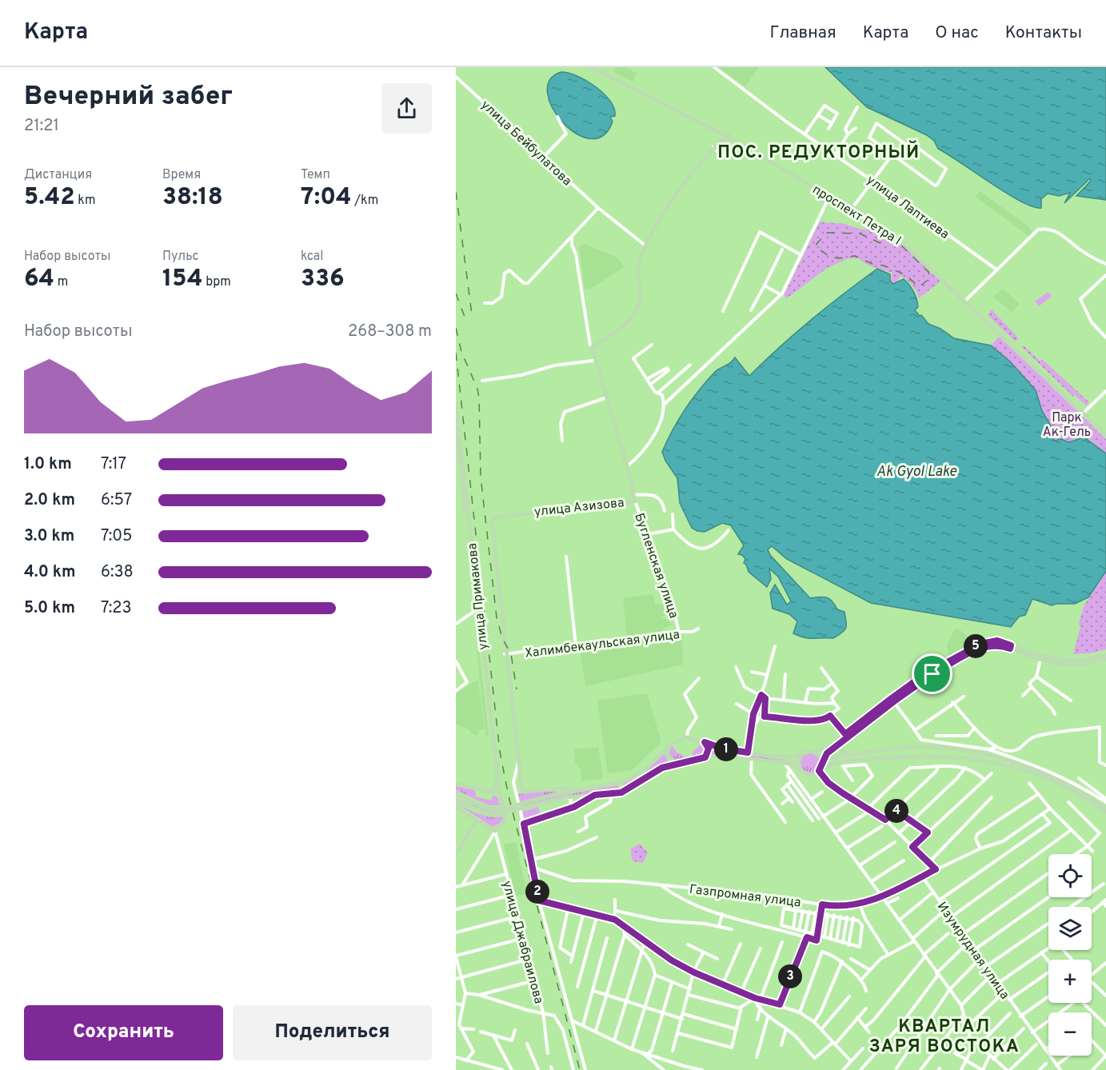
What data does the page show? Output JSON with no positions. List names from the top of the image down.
{
  "streets": {
    "main road": ["проспект Петра I", "улица Азизова", "улица Примакова"],
    "street": [
      "улица Бейбулатова",
      "улица Лаптиева",
      "Бугленская улица",
      "Халимбекаульская улица",
      "Газпромная улица",
      "улица Джабраилова",
      "Изумрудная улица"
    ]
  },
  "crossings": [
    ["улица Бейбулатова", "улица Азизова"],
    ["проспект Петра I", "улица Азизова"],
    ["улица Азизова", "Бугленская улица"],
    ["улица Азизова", "Халимбекаульская улица"],
    ["улица Азизова", "Газпромная улица"],
    ["Бугленская улица", "Халимбекаульская улица"],
    ["Газпромная улица", "Изумрудная улица"]
  ],
  "districts": ["ПОС. РЕДУКТОРНЫЙ", "КВАРТАЛ ЗАРЯ ВОСТОКА"],
  "water": ["Ak Gyol Lake"],
  "parks": ["Парк Ак-Гель"],
  "page": {
    "header": "Карта",
    "nav": [
      "Главная",
      "Карта",
      "О нас",
      "Контакты"
    ],
    "heading": ["Вечерний забег", "21:21"],
    "stats": [
      ["Дистанция", "5.42 km"],
      ["Время", "38:18"],
      ["Темп", "7:04 /km"],
      ["Набор высоты", "64 m"],
      ["Пульс", "154 bpm"],
      ["kcal", "336"]
    ],
    "chart": ["Набор высоты", "268–308 m"],
    "list": [
      {
        "name": "1.0 km",
        "note": "7:17"
      },
      {
        "name": "2.0 km",
        "note": "6:57"
      },
      {
        "name": "3.0 km",
        "note": "7:05"
      },
      {
        "name": "4.0 km",
        "note": "6:38"
      },
      {
        "name": "5.0 km",
        "note": "7:23"
      }
    ],
    "pins": [
      "5",
      "1",
      "4",
      "2",
      "3"
    ],
    "map_buttons": ["+", "−"],
    "buttons": ["Сохранить", "Поделиться"]
  }
}
